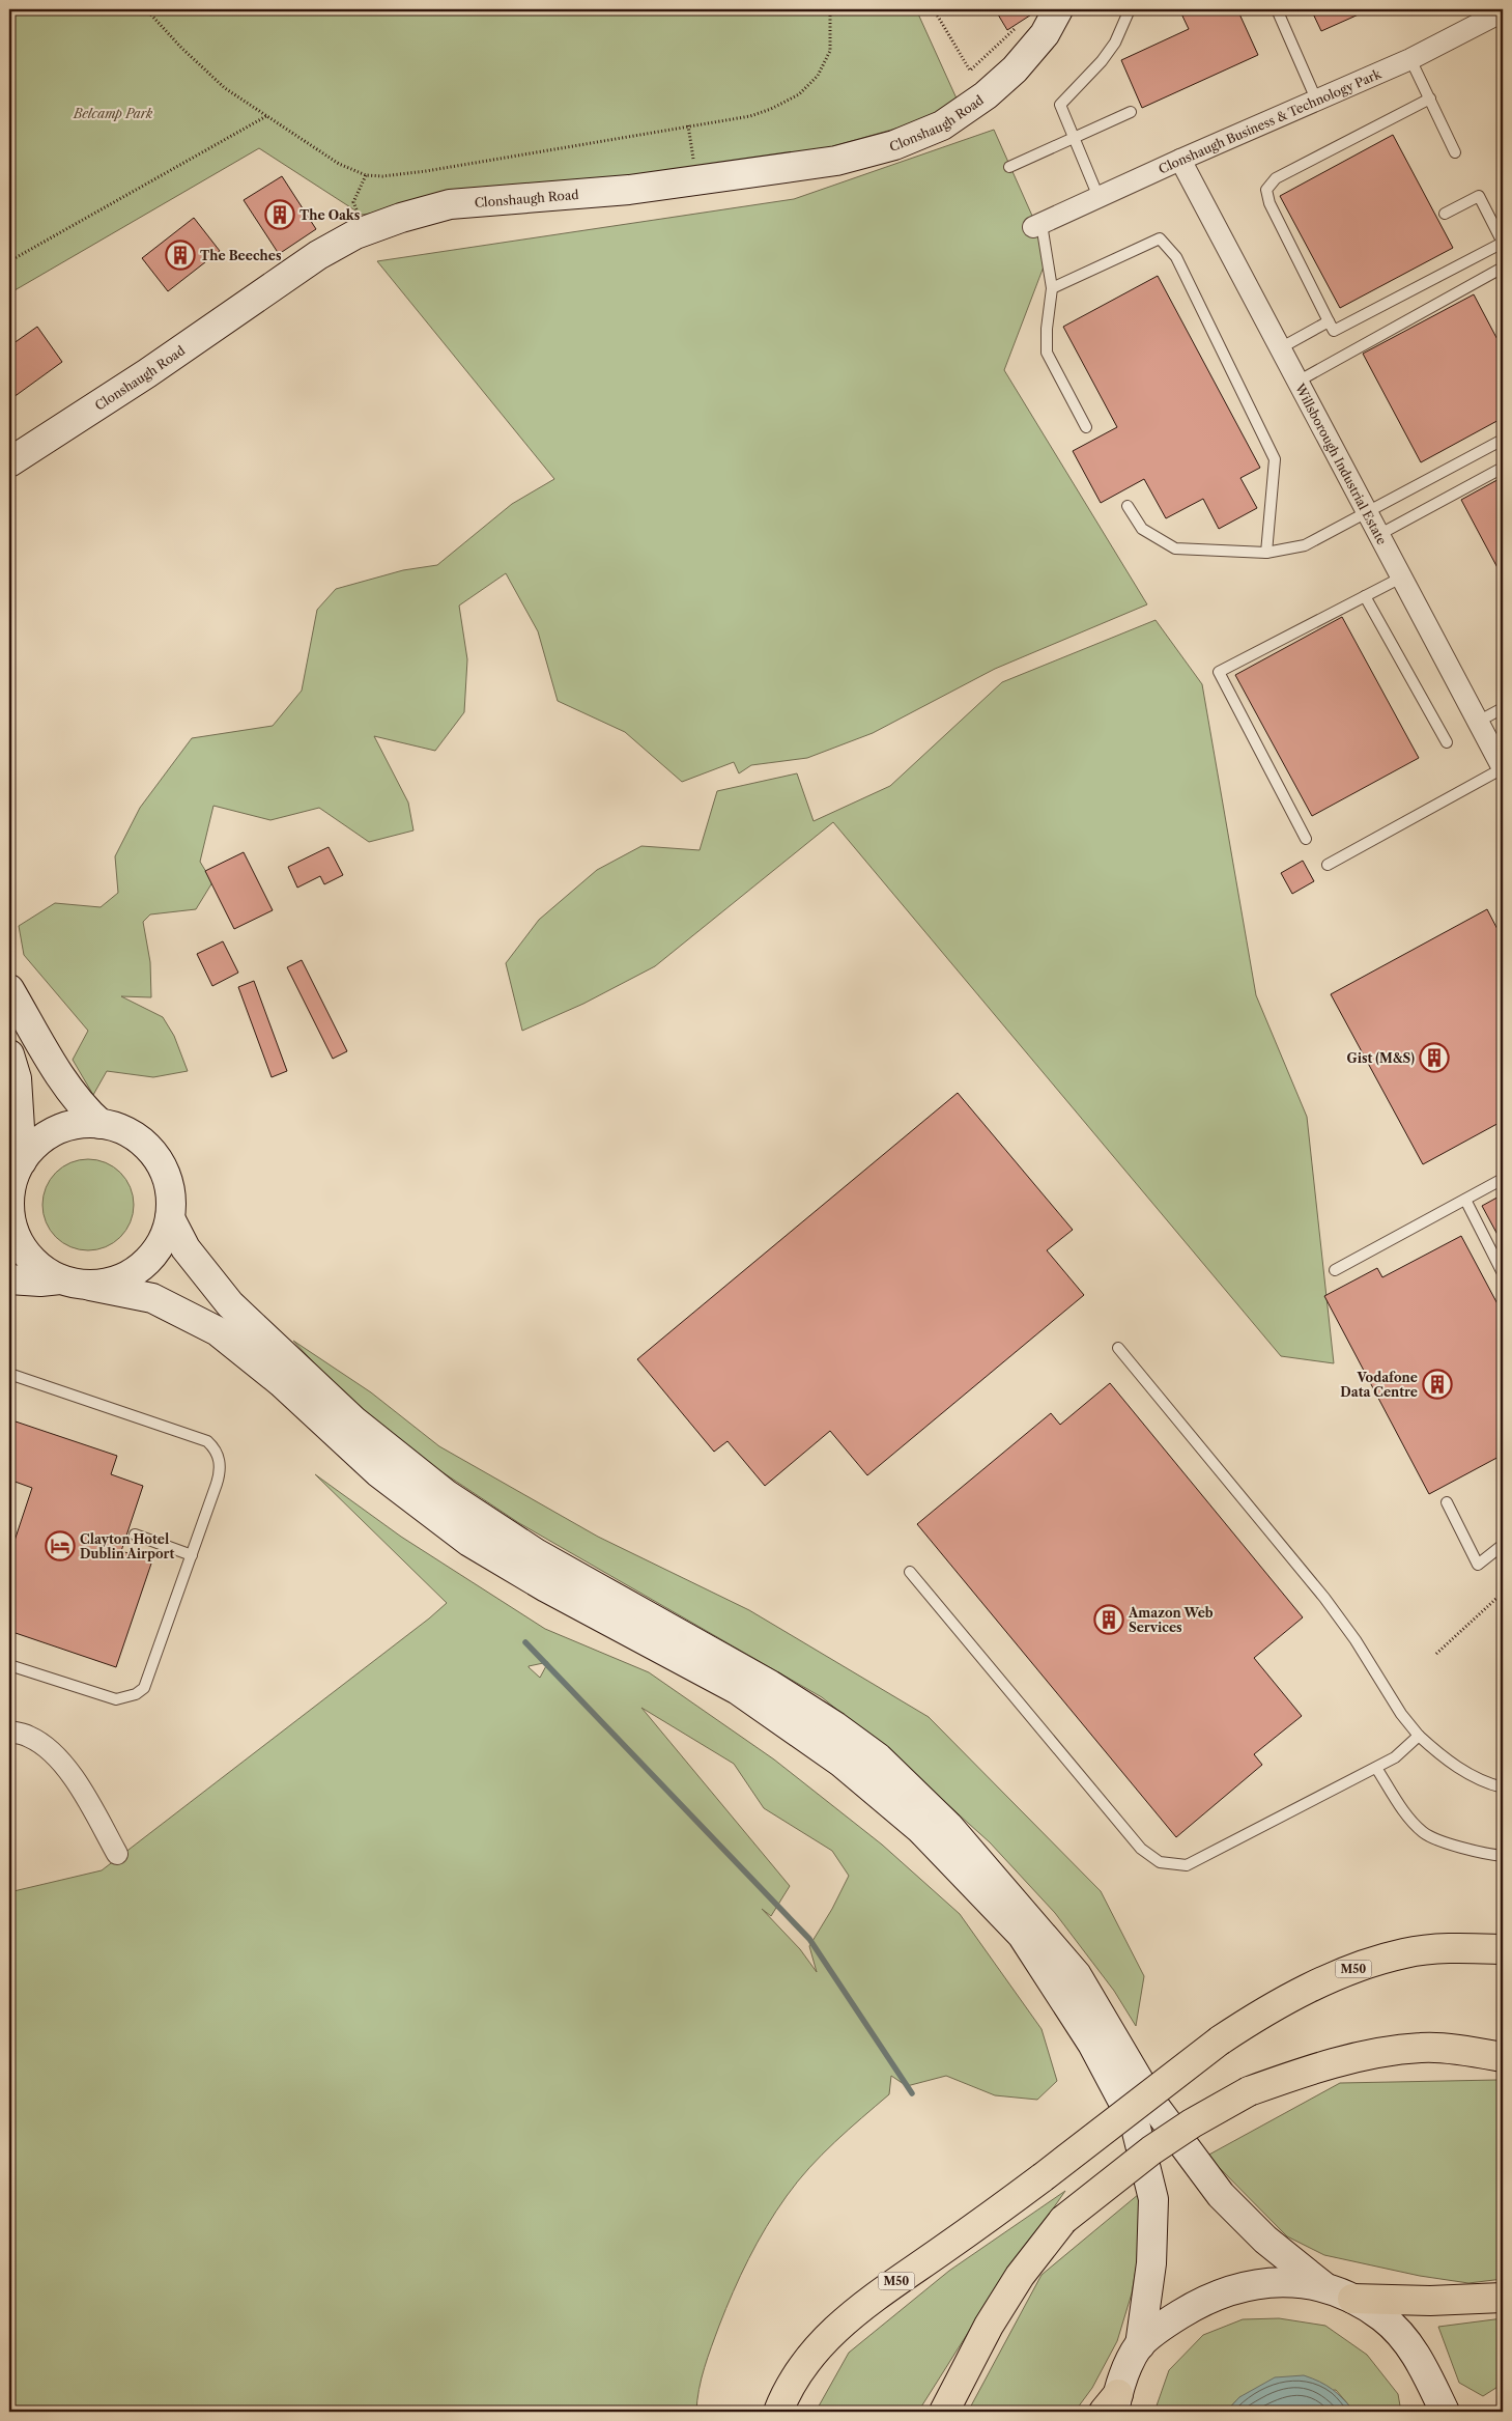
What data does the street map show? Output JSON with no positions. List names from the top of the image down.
{
  "streets": {
    "highway": ["M50"],
    "main road": ["Clonshaugh Road"],
    "street": ["Clonshaugh Business & Technology Park", "Willsborough Industrial Estate"]
  },
  "crossings": [
    ["Clonshaugh Business & Technology Park", "Willsborough Industrial Estate"]
  ],
  "parks": ["Belcamp Park"],
  "places": {
    "building": [
      "The Oaks",
      "The Beeches",
      "Gist (M&S)",
      "Vodafone Data Centre",
      "Amazon Web Services"
    ],
    "hotel": ["Clayton Hotel Dublin Airport"]
  }
}
